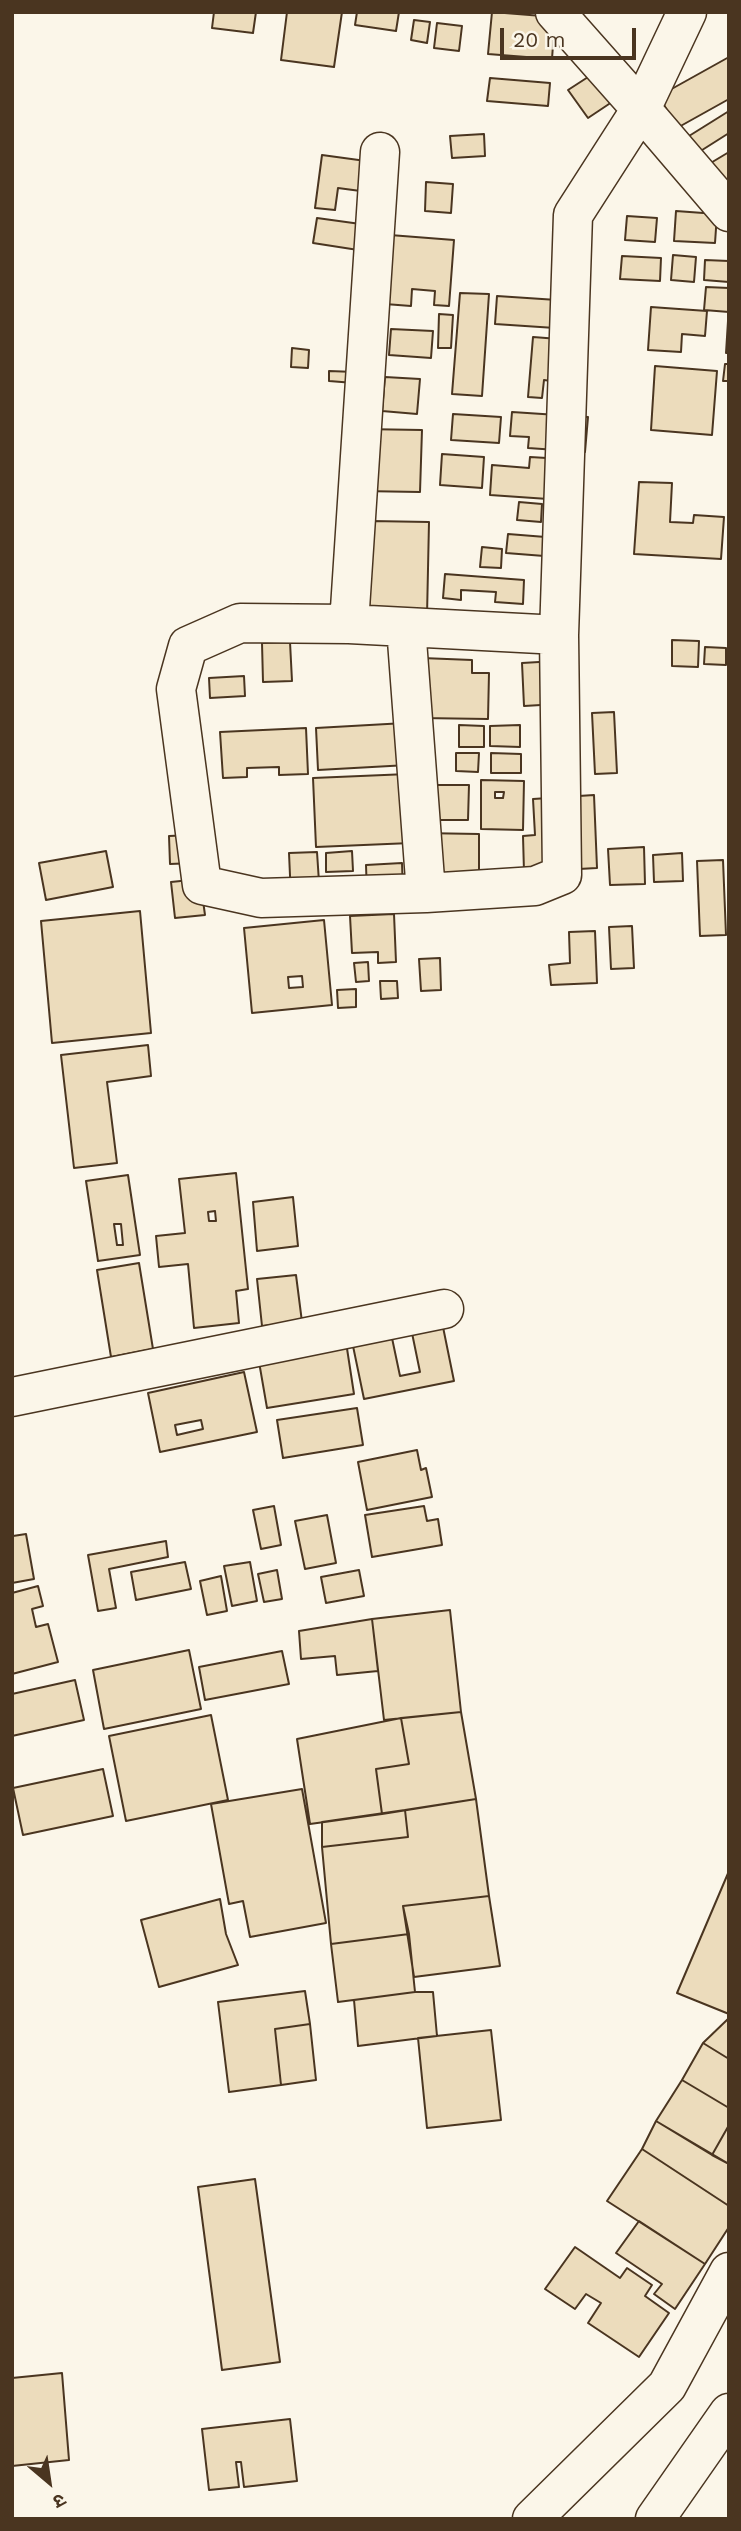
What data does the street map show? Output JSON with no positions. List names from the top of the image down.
{
  "scale_bar": "20 m",
  "north": "bottom right"
}
